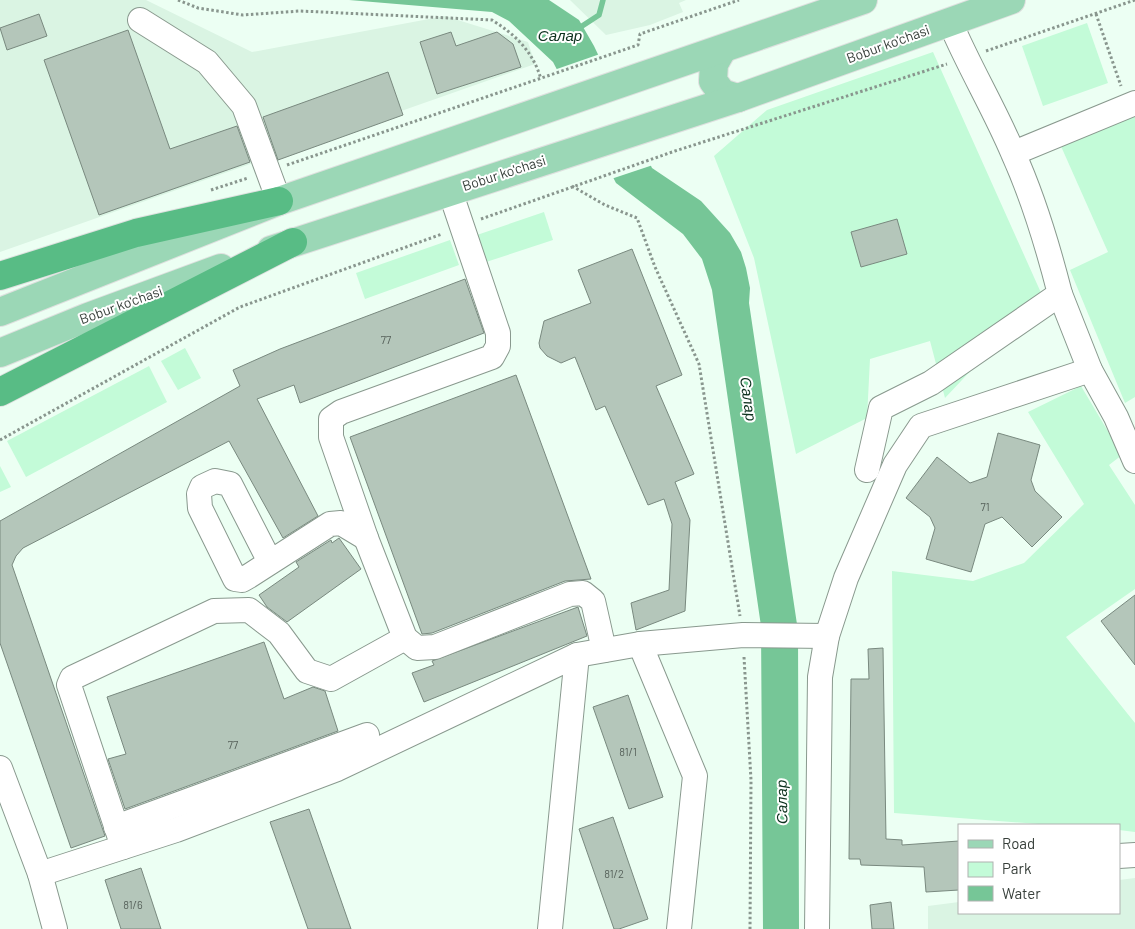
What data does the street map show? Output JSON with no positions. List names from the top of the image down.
{
  "streets": {
    "main road": ["Bobur ko'chasi"]
  },
  "water": ["Салар"],
  "house_numbers": [
    "77",
    "71",
    "77",
    "81/1",
    "81/2",
    "81/6"
  ],
  "legend": ["Road", "Park", "Water"]
}
